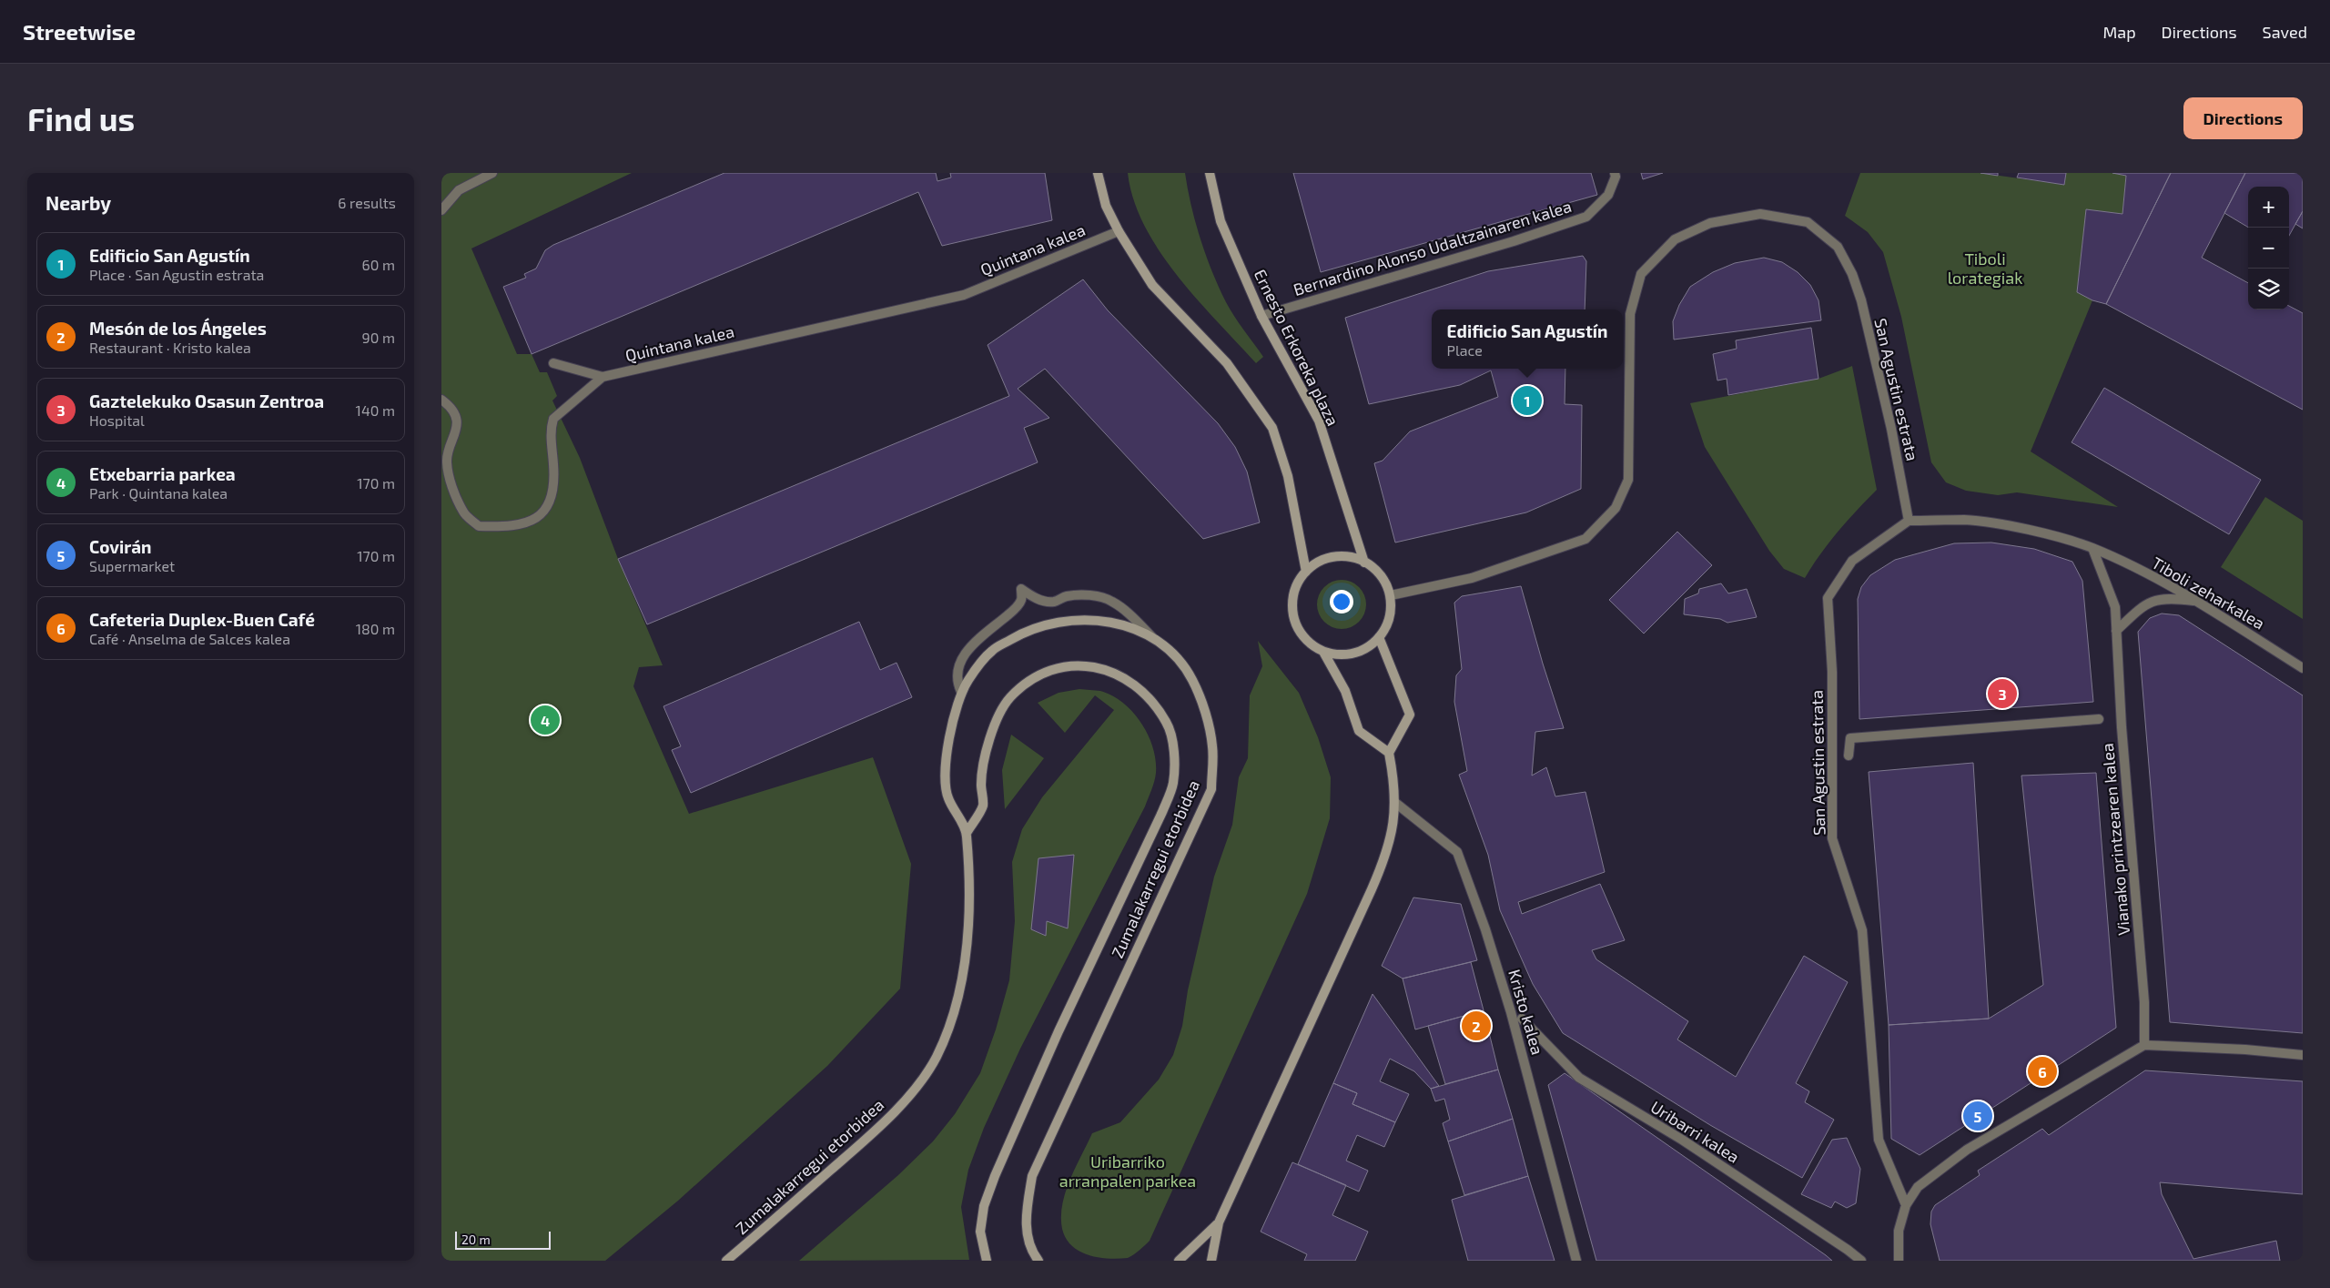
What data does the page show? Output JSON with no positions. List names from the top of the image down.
{
  "streets": {
    "street": [
      "Bernardino Alonso Udaltzainaren kalea",
      "Quintana kalea",
      "Ernesto Erkoreka plaza",
      "San Agustin estrata",
      "Tiboli zeharkalea",
      "Vianako printzearen kalea",
      "Zumalakarregui etorbidea",
      "Kristo kalea",
      "Uribarri kalea"
    ]
  },
  "crossings": [
    ["Bernardino Alonso Udaltzainaren kalea", "Ernesto Erkoreka plaza"],
    ["Ernesto Erkoreka plaza", "San Agustin estrata"],
    ["San Agustin estrata", "Tiboli zeharkalea"],
    ["Tiboli zeharkalea", "Vianako printzearen kalea"]
  ],
  "parks": ["Tiboli lorategiak", "Uribarriko arranpalen parkea"],
  "scale_bar": "20 m",
  "page": {
    "header": "Streetwise",
    "nav": ["Map", "Directions", "Saved"],
    "buttons": "Directions",
    "title": "Find us",
    "heading": ["Nearby", "6 results"],
    "map_buttons": ["+", "−"],
    "list": [
      {
        "mark": "1",
        "name": "Edificio San Agustín",
        "note": "Place · San Agustin estrata",
        "value": "60 m"
      },
      {
        "mark": "2",
        "name": "Mesón de los Ángeles",
        "note": "Restaurant · Kristo kalea",
        "value": "90 m"
      },
      {
        "mark": "3",
        "name": "Gaztelekuko Osasun Zentroa",
        "note": "Hospital",
        "value": "140 m"
      },
      {
        "mark": "4",
        "name": "Etxebarria parkea",
        "note": "Park · Quintana kalea",
        "value": "170 m"
      },
      {
        "mark": "5",
        "name": "Covirán",
        "note": "Supermarket",
        "value": "170 m"
      },
      {
        "mark": "6",
        "name": "Cafeteria Duplex-Buen Café",
        "note": "Café · Anselma de Salces kalea",
        "value": "180 m"
      }
    ],
    "popup": ["Edificio San Agustín", "Place"],
    "pins": [
      "1",
      "3",
      "4",
      "2",
      "6",
      "5"
    ],
    "scale": "20 m"
  }
}
